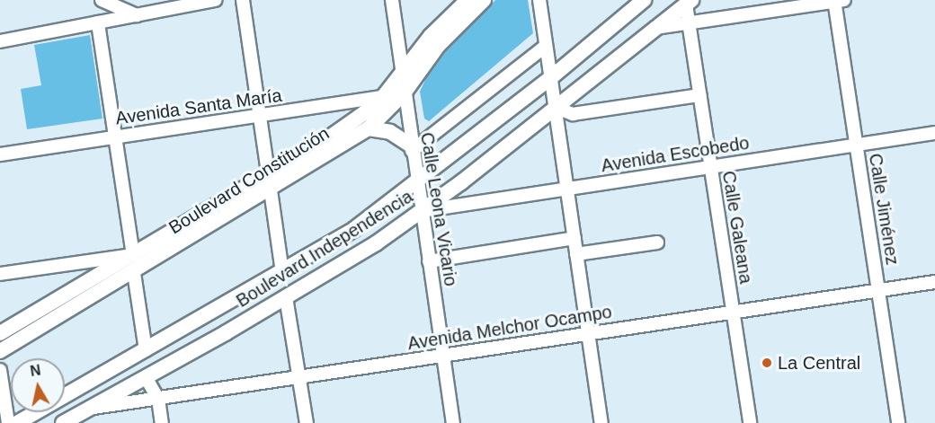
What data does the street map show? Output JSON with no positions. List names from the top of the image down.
{
  "streets": {
    "main road": ["Boulevard Constitución", "Boulevard Independencia"],
    "street": [
      "Avenida Santa María",
      "Avenida Escobedo",
      "Calle Leona Vicario",
      "Calle Jiménez",
      "Calle Galeana",
      "Avenida Melchor Ocampo"
    ]
  },
  "crossings": [
    ["Avenida Santa María", "Boulevard Constitución"],
    ["Avenida Santa María", "Calle Leona Vicario"],
    ["Avenida Escobedo", "Calle Leona Vicario"],
    ["Avenida Escobedo", "Calle Jiménez"],
    ["Avenida Escobedo", "Calle Galeana"],
    ["Avenida Escobedo", "Boulevard Independencia"],
    ["Boulevard Constitución", "Calle Leona Vicario"],
    ["Calle Leona Vicario", "Boulevard Independencia"],
    ["Calle Leona Vicario", "Avenida Melchor Ocampo"],
    ["Calle Jiménez", "Avenida Melchor Ocampo"],
    ["Calle Galeana", "Boulevard Independencia"],
    ["Calle Galeana", "Avenida Melchor Ocampo"],
    ["Boulevard Independencia", "Avenida Melchor Ocampo"]
  ],
  "places": ["La Central"],
  "north": "top"
}
